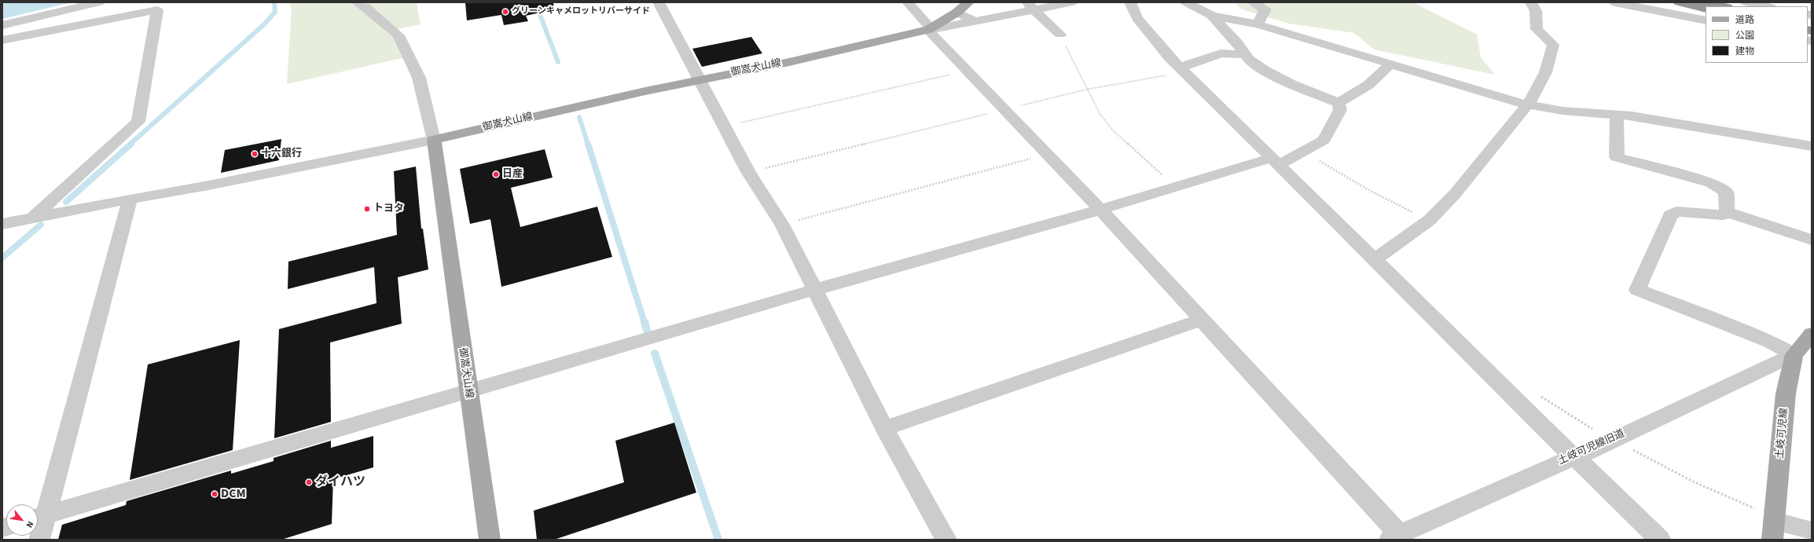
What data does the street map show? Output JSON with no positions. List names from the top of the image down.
{
  "streets": {
    "main road": ["御嵩犬山線", "土岐可児線"],
    "street": ["土岐可児線旧道"]
  },
  "crossings": [
    ["土岐可児線", "土岐可児線旧道"]
  ],
  "places": [
    "グリーンキャメロットリバーサイド",
    "十六銀行",
    "日産",
    "トヨタ",
    "ダイハツ",
    "DCM"
  ],
  "legend": ["道路", "公園", "建物"],
  "north": "bottom right"
}
